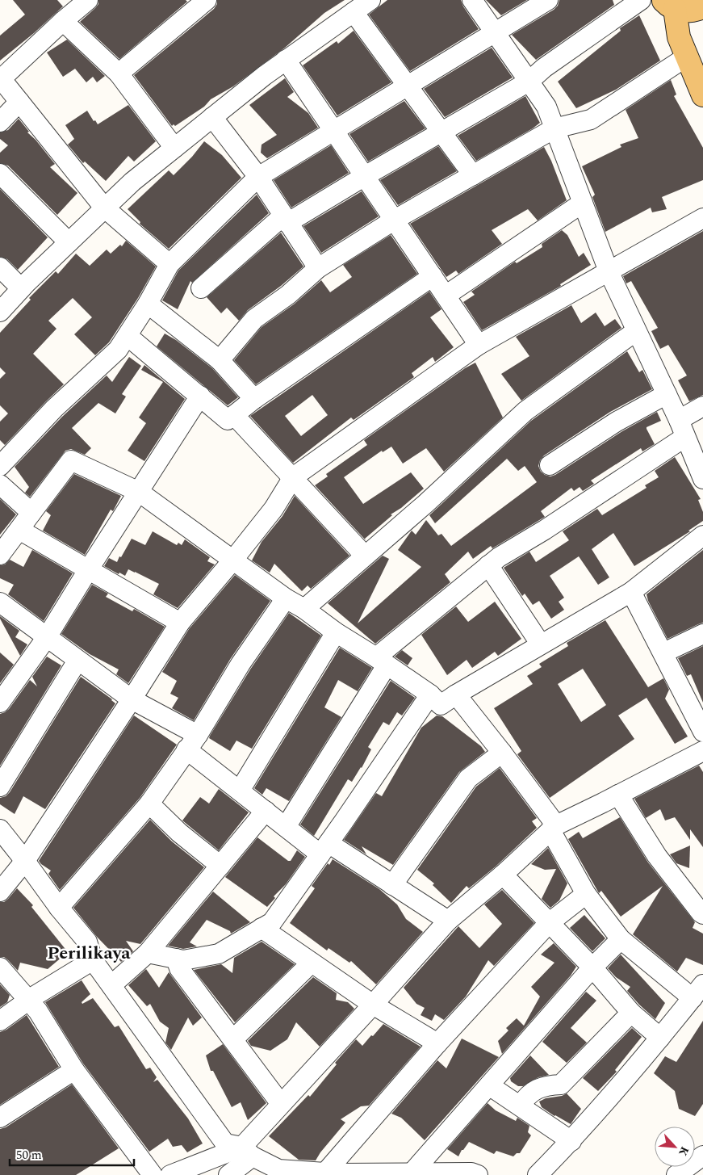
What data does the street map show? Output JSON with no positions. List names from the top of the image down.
{
  "districts": ["Perilikaya"],
  "scale_bar": "50 m",
  "north": "bottom right"
}
